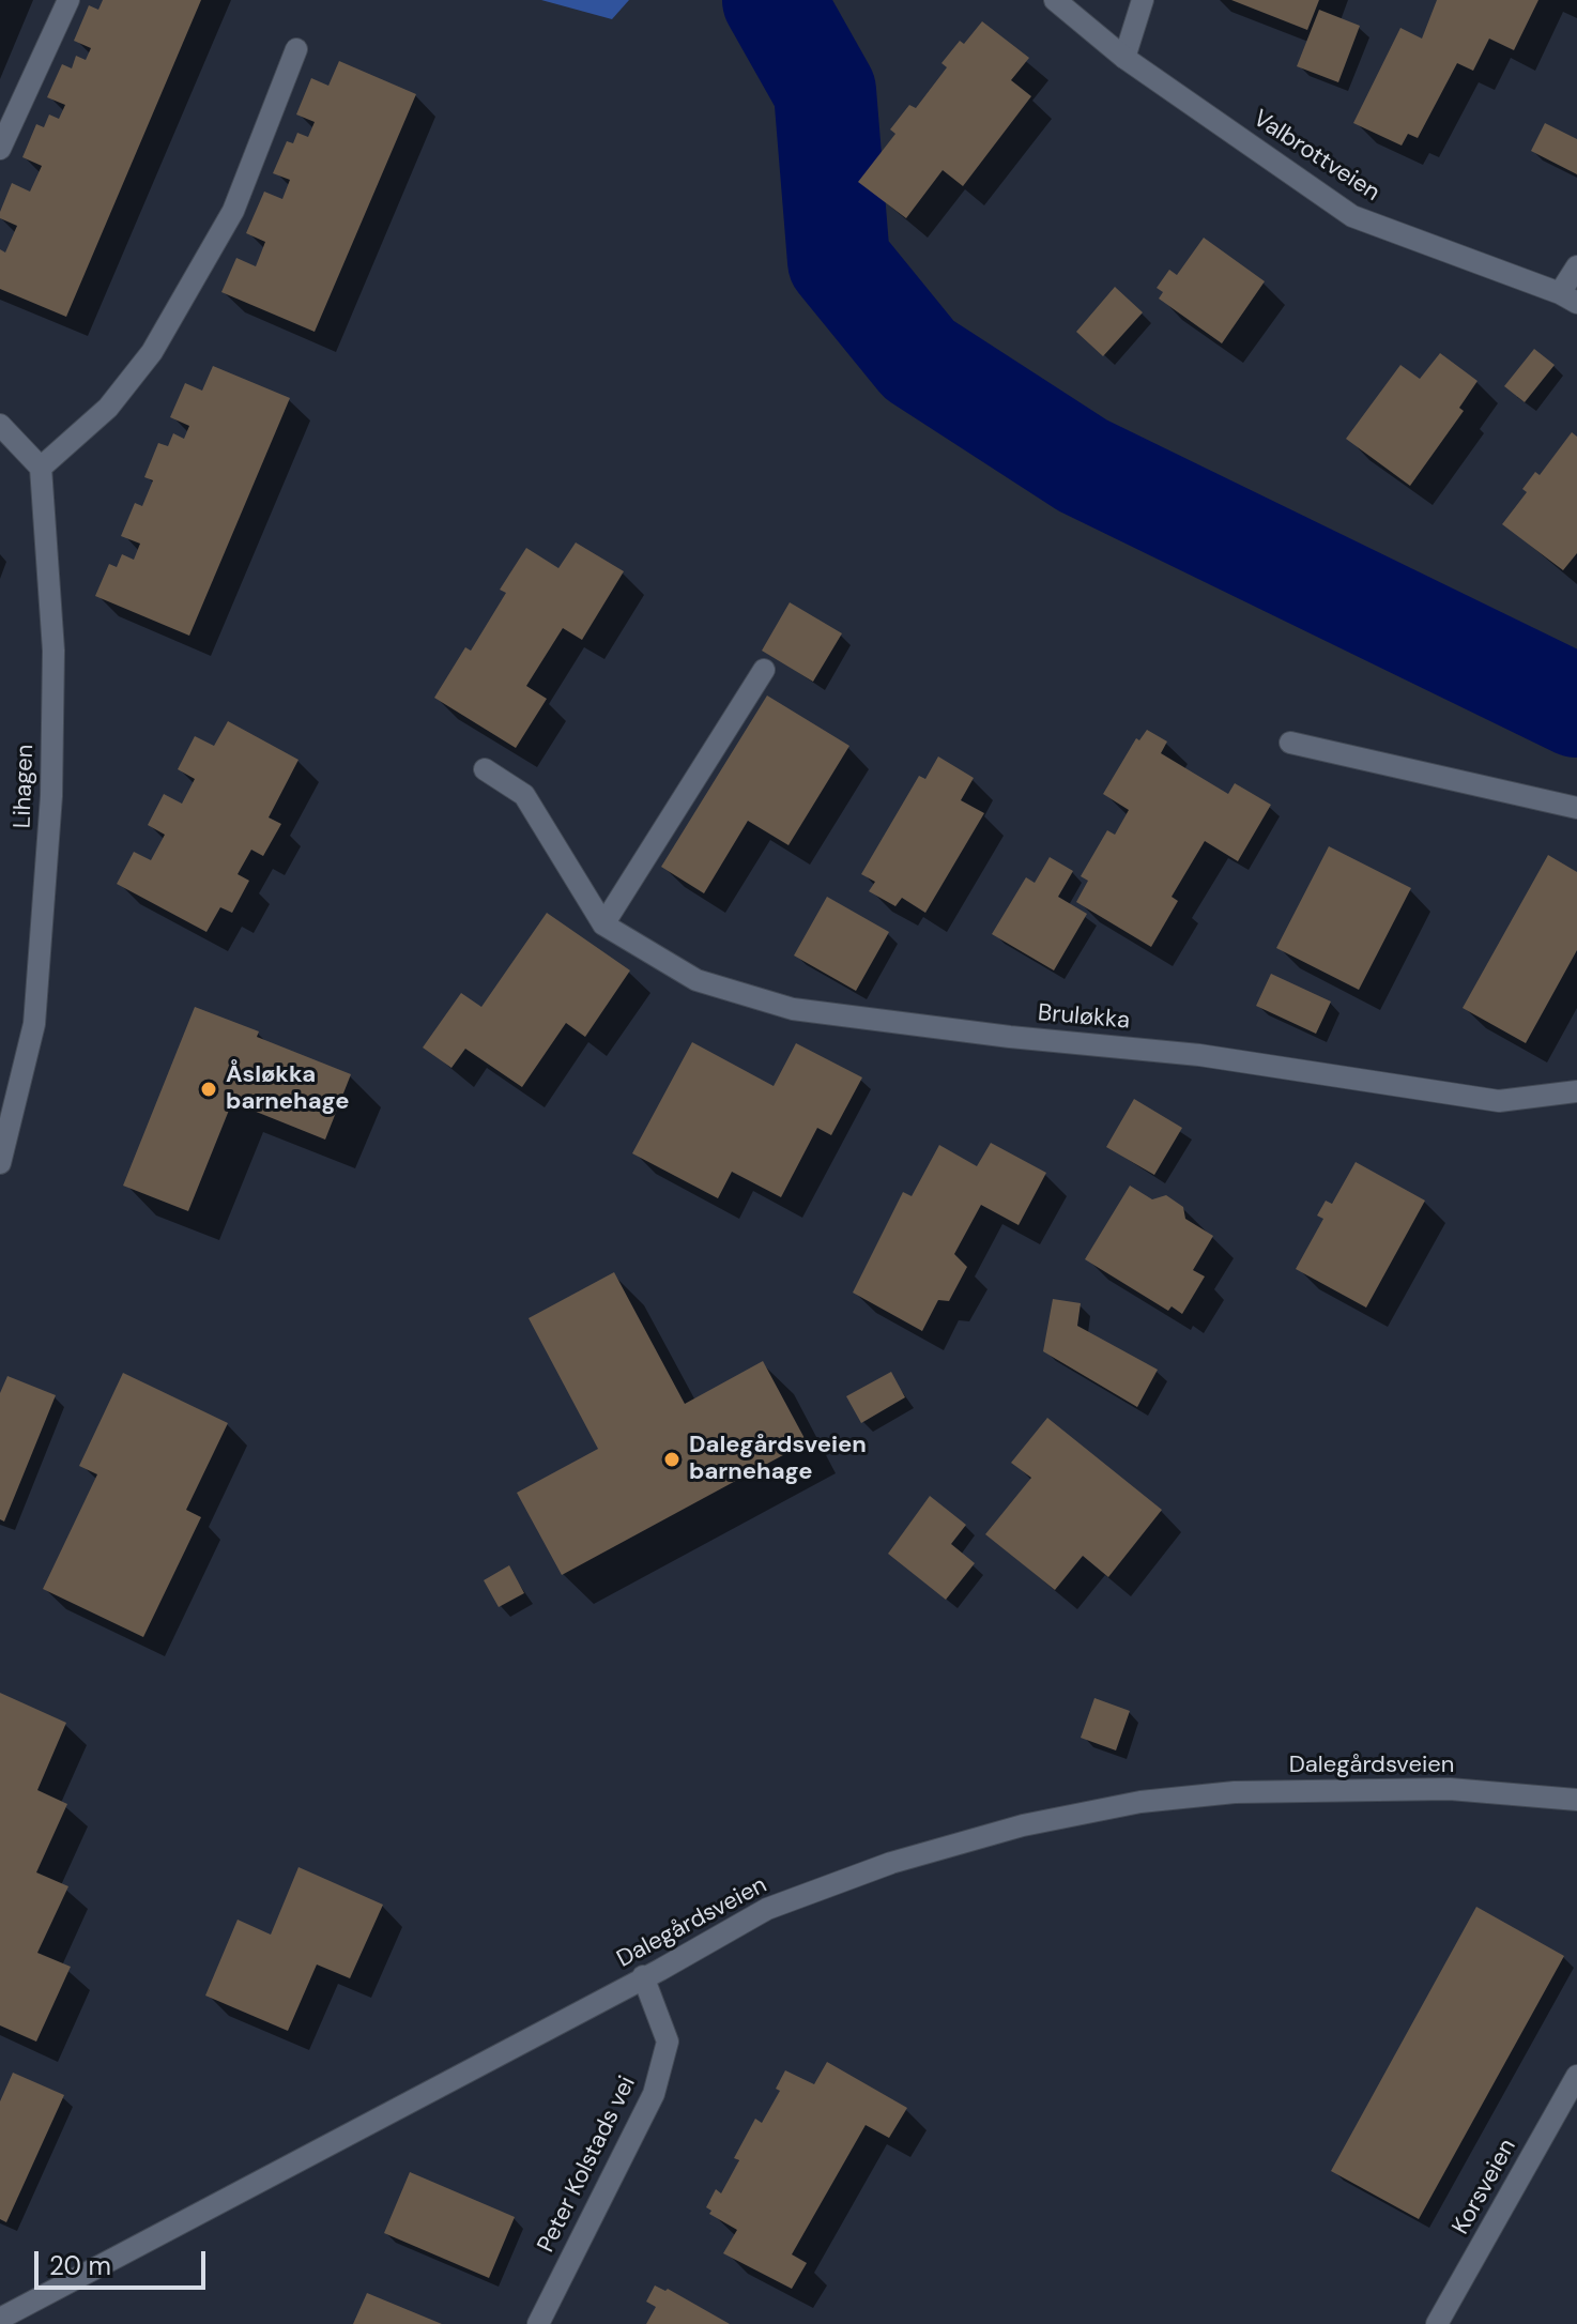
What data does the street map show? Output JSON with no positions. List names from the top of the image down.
{
  "streets": {
    "street": [
      "Valbrottveien",
      "Lihagen",
      "Bruløkka",
      "Dalegårdsveien",
      "Peter Kolstads vei",
      "Korsveien"
    ]
  },
  "crossings": [
    ["Dalegårdsveien", "Peter Kolstads vei"]
  ],
  "places": ["Åsløkka barnehage", "Dalegårdsveien barnehage"],
  "scale_bar": "20 m"
}
